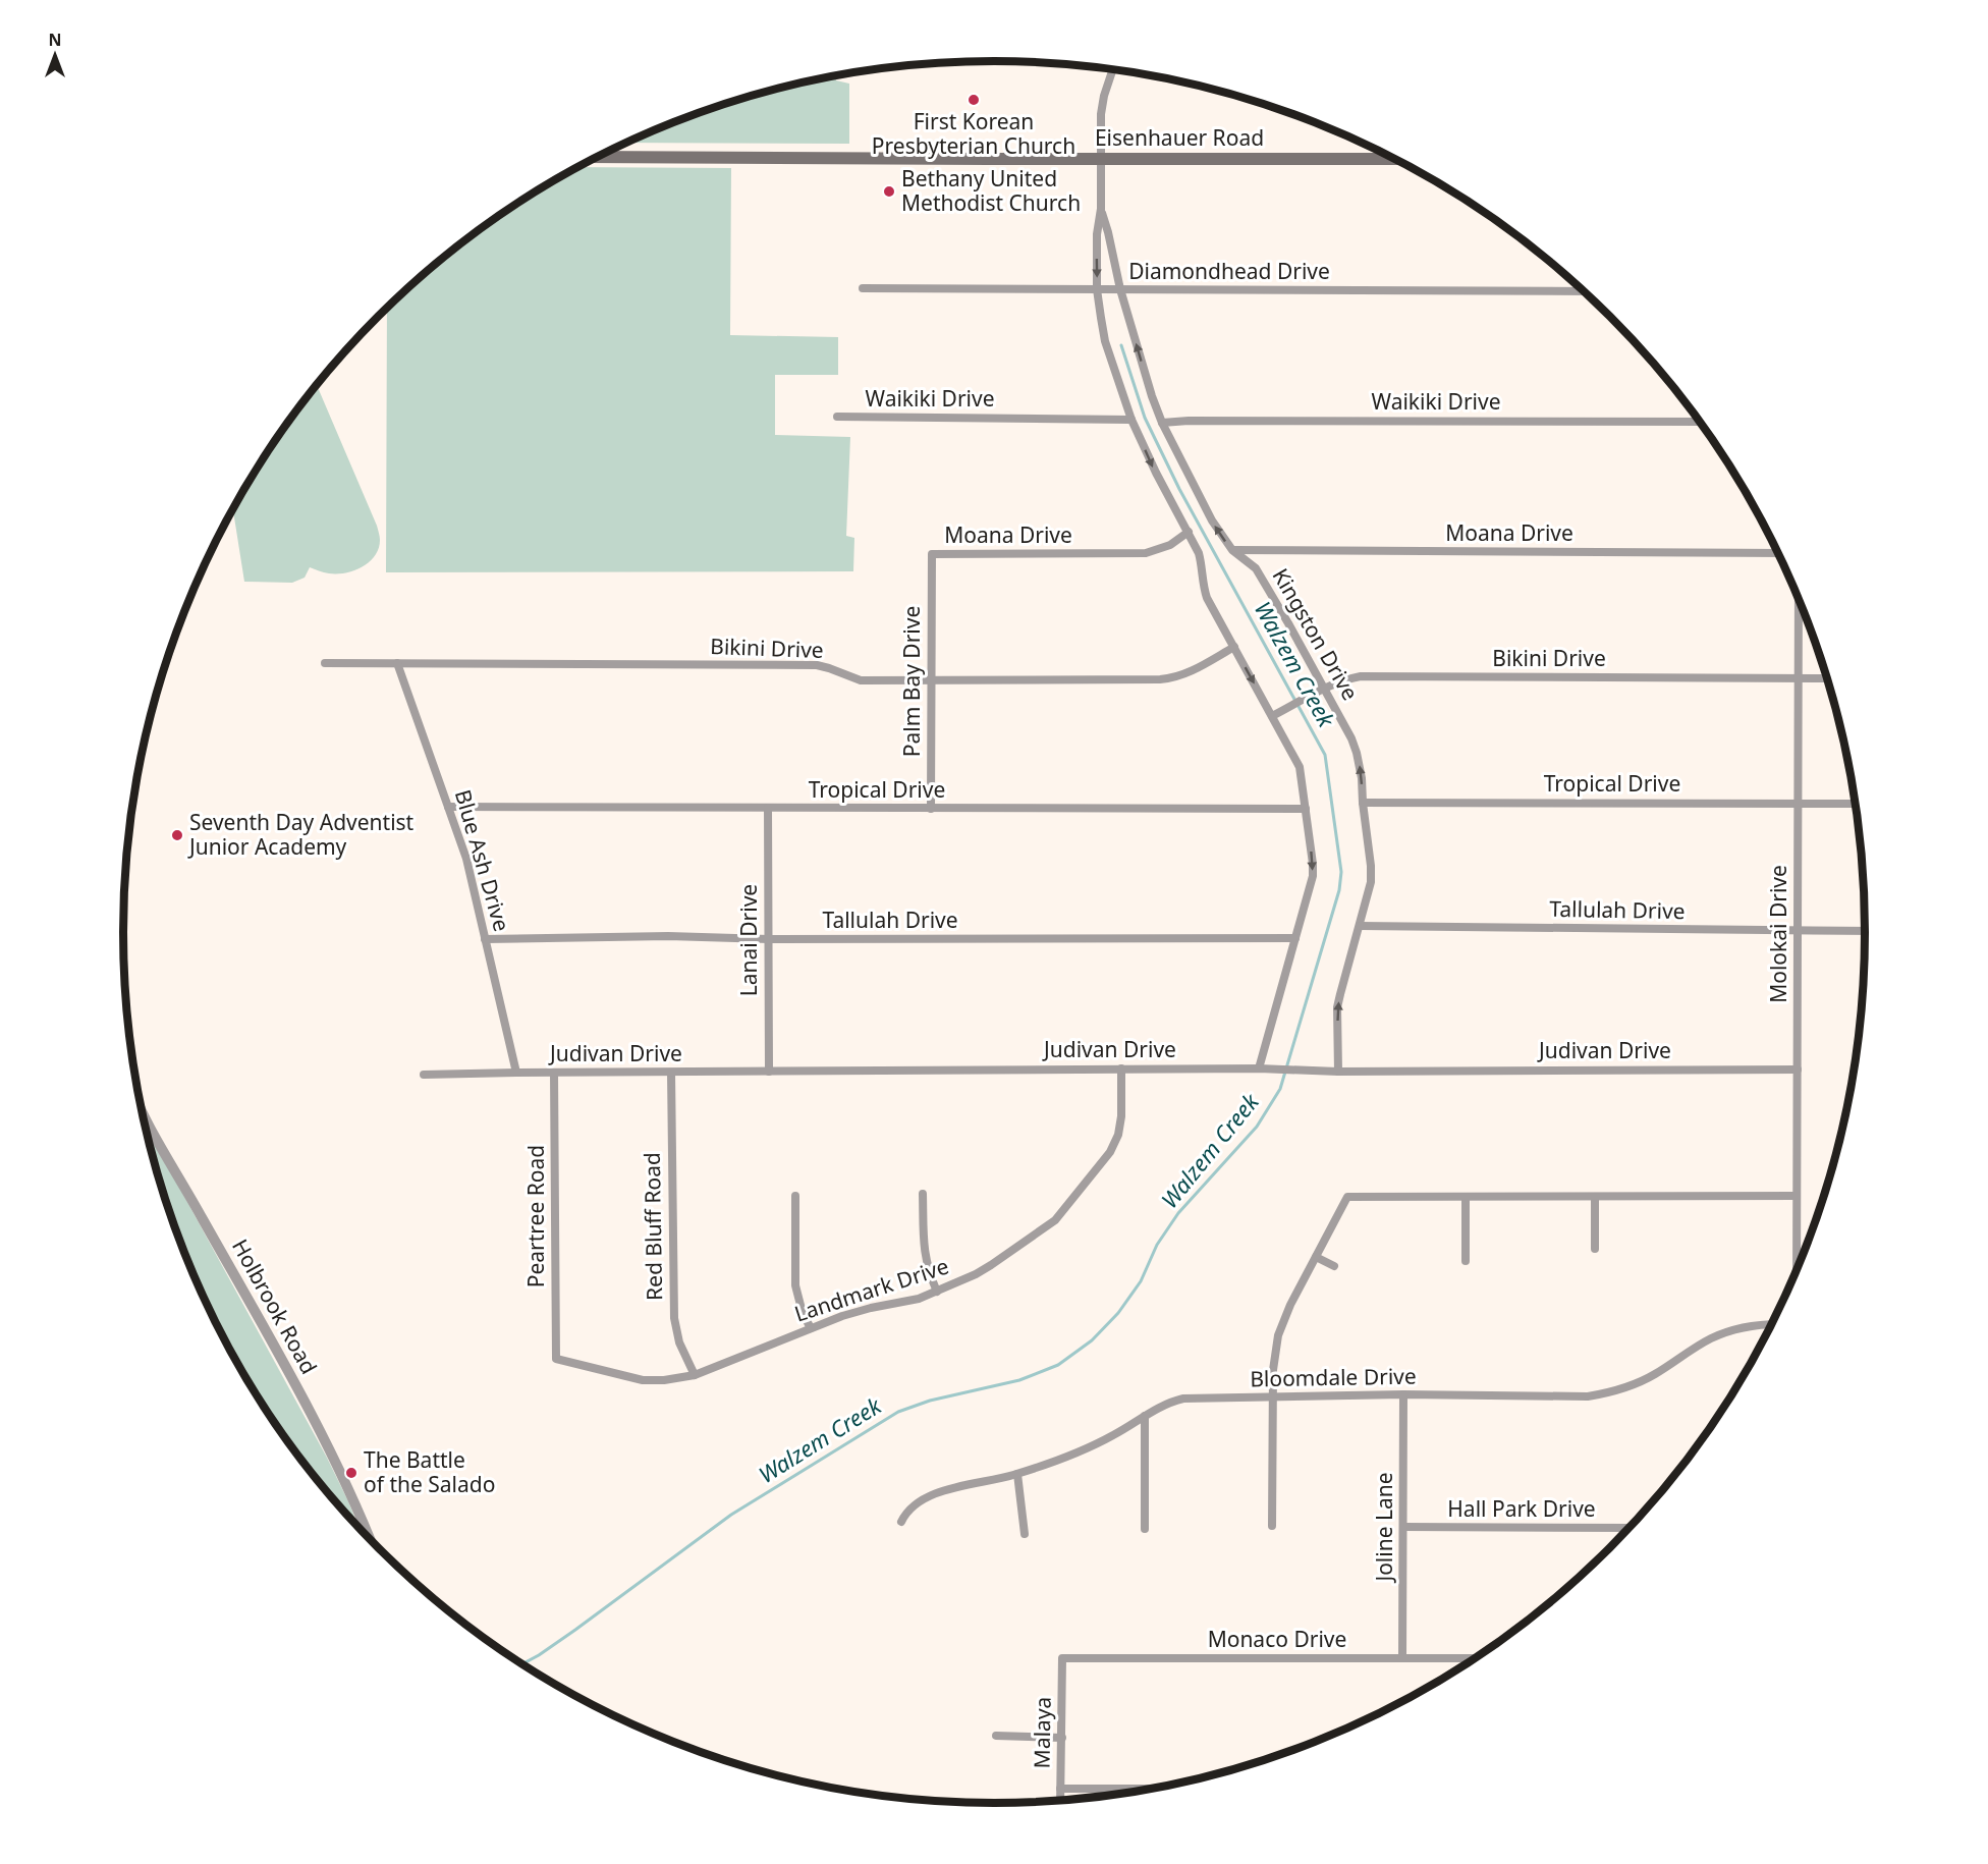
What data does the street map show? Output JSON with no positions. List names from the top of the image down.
{
  "streets": {
    "main road": ["Eisenhauer Road"],
    "street": [
      "Diamondhead Drive",
      "Waikiki Drive",
      "Moana Drive",
      "Kingston Drive",
      "Bikini Drive",
      "Palm Bay Drive",
      "Tropical Drive",
      "Blue Ash Drive",
      "Tallulah Drive",
      "Molokai Drive",
      "Lanai Drive",
      "Judivan Drive",
      "Peartree Road",
      "Red Bluff Road",
      "Landmark Drive",
      "Holbrook Road",
      "Bloomdale Drive",
      "Hall Park Drive",
      "Joline Lane",
      "Monaco Drive",
      "Malaya"
    ]
  },
  "crossings": [
    ["Eisenhauer Road", "Kingston Drive"],
    ["Diamondhead Drive", "Kingston Drive"],
    ["Waikiki Drive", "Kingston Drive"],
    ["Moana Drive", "Kingston Drive"],
    ["Moana Drive", "Palm Bay Drive"],
    ["Kingston Drive", "Bikini Drive"],
    ["Kingston Drive", "Tropical Drive"],
    ["Kingston Drive", "Tallulah Drive"],
    ["Kingston Drive", "Judivan Drive"],
    ["Bikini Drive", "Palm Bay Drive"],
    ["Bikini Drive", "Blue Ash Drive"],
    ["Bikini Drive", "Molokai Drive"],
    ["Palm Bay Drive", "Tropical Drive"],
    ["Tropical Drive", "Blue Ash Drive"],
    ["Tropical Drive", "Molokai Drive"],
    ["Tropical Drive", "Lanai Drive"],
    ["Blue Ash Drive", "Tallulah Drive"],
    ["Blue Ash Drive", "Judivan Drive"],
    ["Tallulah Drive", "Molokai Drive"],
    ["Tallulah Drive", "Lanai Drive"],
    ["Molokai Drive", "Judivan Drive"],
    ["Lanai Drive", "Judivan Drive"],
    ["Judivan Drive", "Peartree Road"],
    ["Judivan Drive", "Red Bluff Road"],
    ["Judivan Drive", "Landmark Drive"],
    ["Peartree Road", "Landmark Drive"],
    ["Red Bluff Road", "Landmark Drive"],
    ["Bloomdale Drive", "Joline Lane"],
    ["Hall Park Drive", "Joline Lane"],
    ["Joline Lane", "Monaco Drive"],
    ["Monaco Drive", "Malaya"]
  ],
  "water": ["Walzem Creek"],
  "places": [
    "First Korean Presbyterian Church",
    "Bethany United Methodist Church",
    "Seventh Day Adventist Junior Academy",
    "The Battle of the Salado"
  ],
  "north": "top"
}
